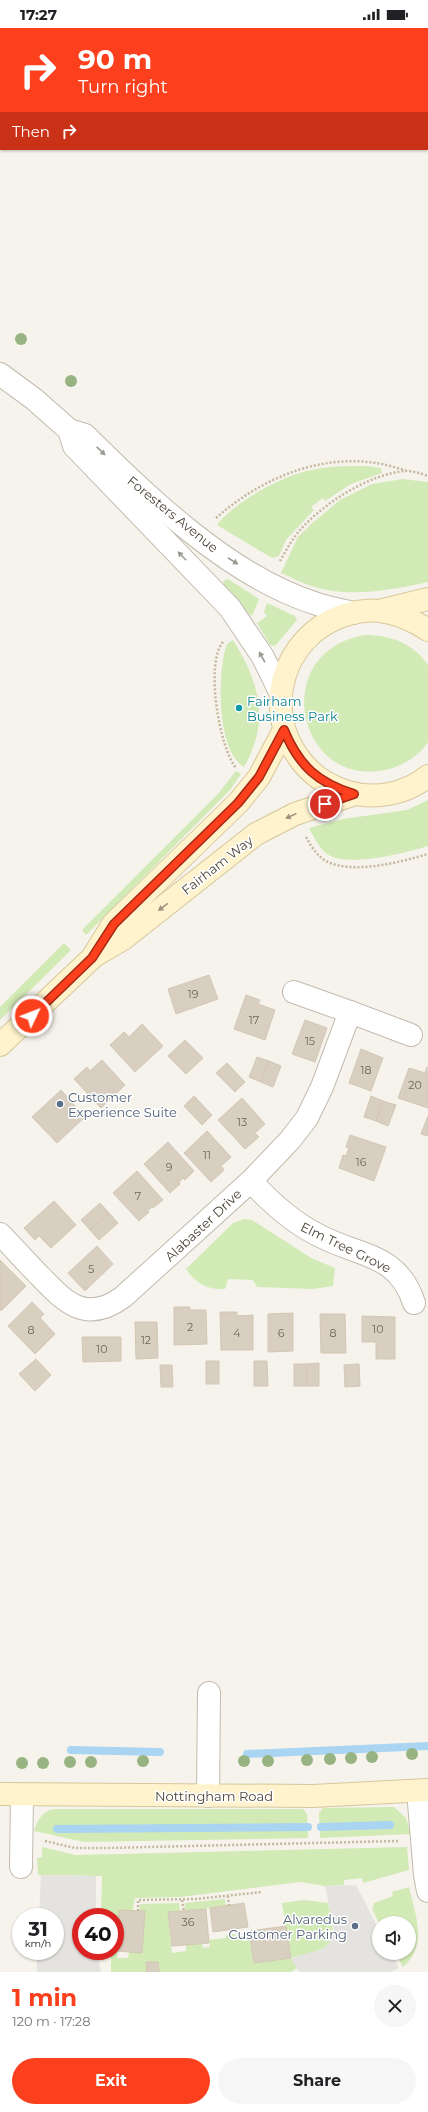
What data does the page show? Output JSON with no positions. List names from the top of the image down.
{
  "streets": {
    "street": [
      "Foresters Avenue",
      "Fairham Way",
      "Alabaster Drive",
      "Elm Tree Grove",
      "Nottingham Road"
    ]
  },
  "crossings": [
    ["Alabaster Drive", "Elm Tree Grove"]
  ],
  "places": ["Fairham Business Park", "Customer Experience Suite", "Alvaredus Customer Parking"],
  "house_numbers": [
    "19",
    "17",
    "15",
    "18",
    "20",
    "13",
    "11",
    "16",
    "9",
    "7",
    "5",
    "2",
    "10",
    "8",
    "4",
    "6",
    "8",
    "12",
    "10",
    "36"
  ],
  "page": {
    "status": "17:27",
    "turn": ["90 m", "Turn right"],
    "then": "Then",
    "speed": "31 km/h",
    "limit": "40",
    "heading": ["1 min", "120 m · 17:28"],
    "buttons": ["Exit", "Share"]
  }
}
